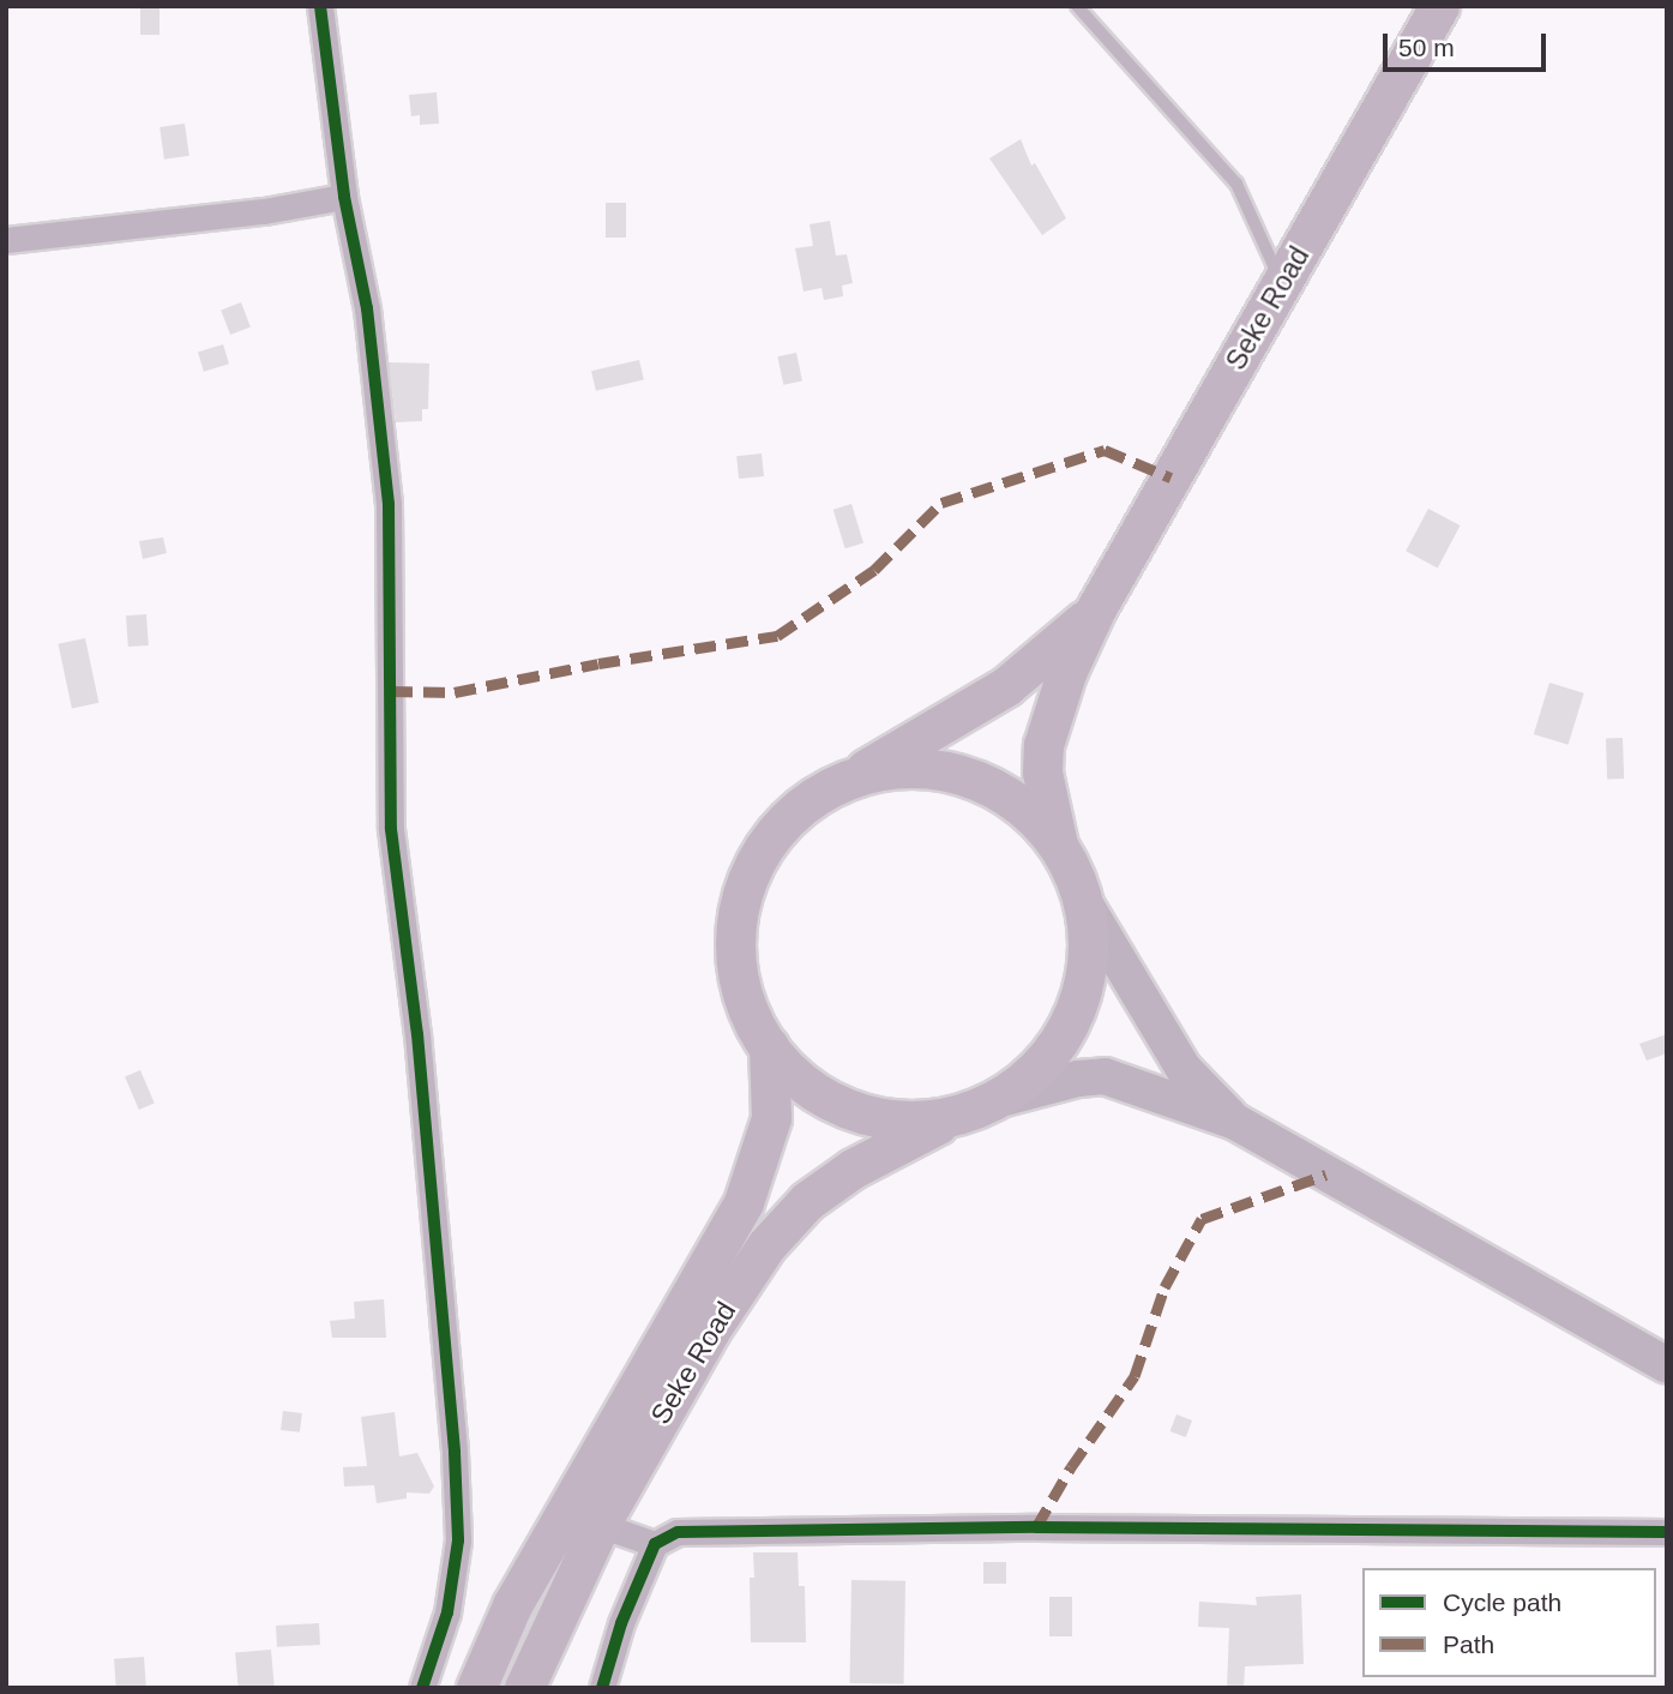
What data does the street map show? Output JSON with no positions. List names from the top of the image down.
{
  "streets": {
    "main road": ["Seke Road"]
  },
  "legend": ["Cycle path", "Path"],
  "scale_bar": "50 m"
}
